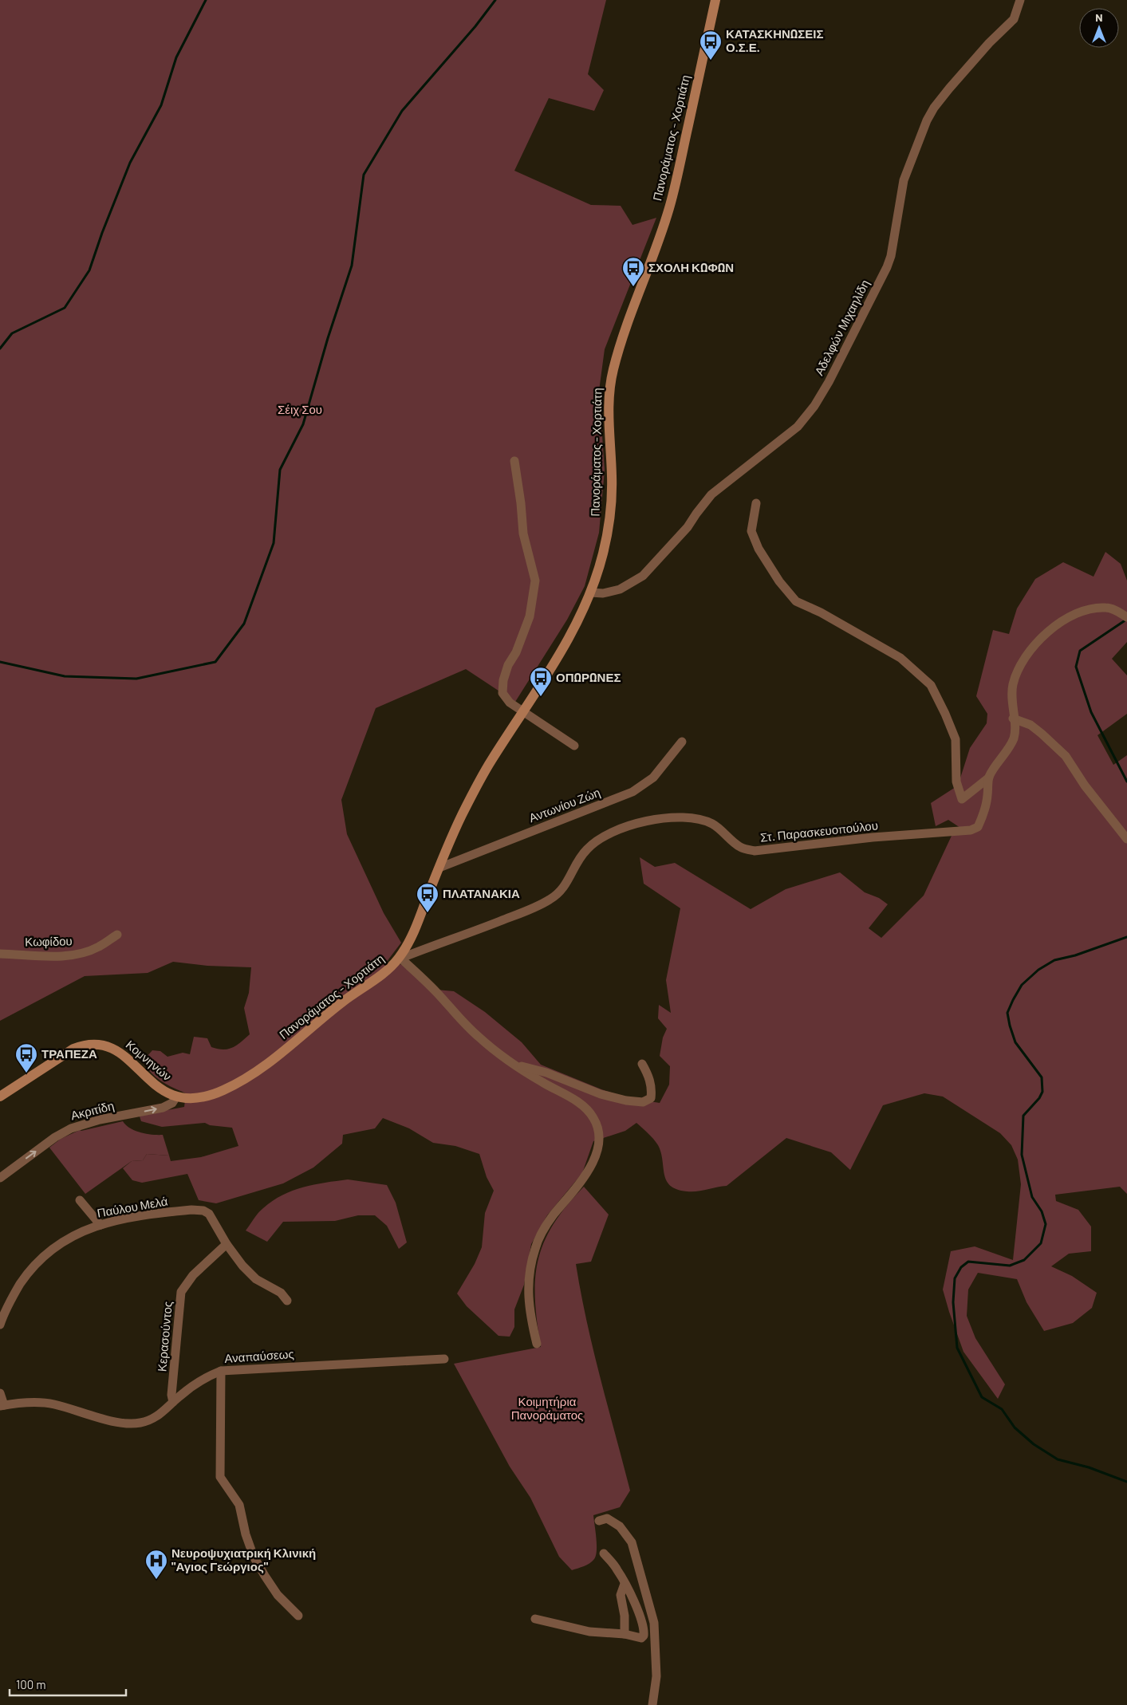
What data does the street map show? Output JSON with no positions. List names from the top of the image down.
{
  "streets": {
    "main road": ["Πανοράματος - Χορτιάτη", "Κομνηνών"],
    "street": [
      "Αδελφών Μιχαηλίδη",
      "Αντωνίου Ζώη",
      "Στ. Παρασκευοπούλου",
      "Κωφίδου",
      "Ακριτίδη",
      "Παύλου Μελά",
      "Κερασούντος",
      "Αναπαύσεως"
    ]
  },
  "crossings": [
    ["Πανοράματος - Χορτιάτη", "Αδελφών Μιχαηλίδη"],
    ["Πανοράματος - Χορτιάτη", "Αντωνίου Ζώη"],
    ["Πανοράματος - Χορτιάτη", "Στ. Παρασκευοπούλου"],
    ["Πανοράματος - Χορτιάτη", "Κομνηνών"],
    ["Πανοράματος - Χορτιάτη", "Ακριτίδη"],
    ["Κομνηνών", "Ακριτίδη"],
    ["Παύλου Μελά", "Κερασούντος"],
    ["Κερασούντος", "Αναπαύσεως"]
  ],
  "one_way": ["Ακριτίδη"],
  "parks": ["Σέιχ Σου", "Κοιμητήρια Πανοράματος"],
  "places": {
    "bus stop": [
      "ΚΑΤΑΣΚΗΝΩΣΕΙΣ Ο.Σ.Ε.",
      "ΣΧΟΛΗ ΚΩΦΩΝ",
      "ΟΠΩΡΩΝΕΣ",
      "ΠΛΑΤΑΝΑΚΙΑ",
      "ΤΡΑΠΕΖΑ"
    ],
    "hospital": ["Νευροψυχιατρική Κλινική \"Αγιος Γεώργιος\""]
  },
  "scale_bar": "100 m",
  "north": "top"
}
